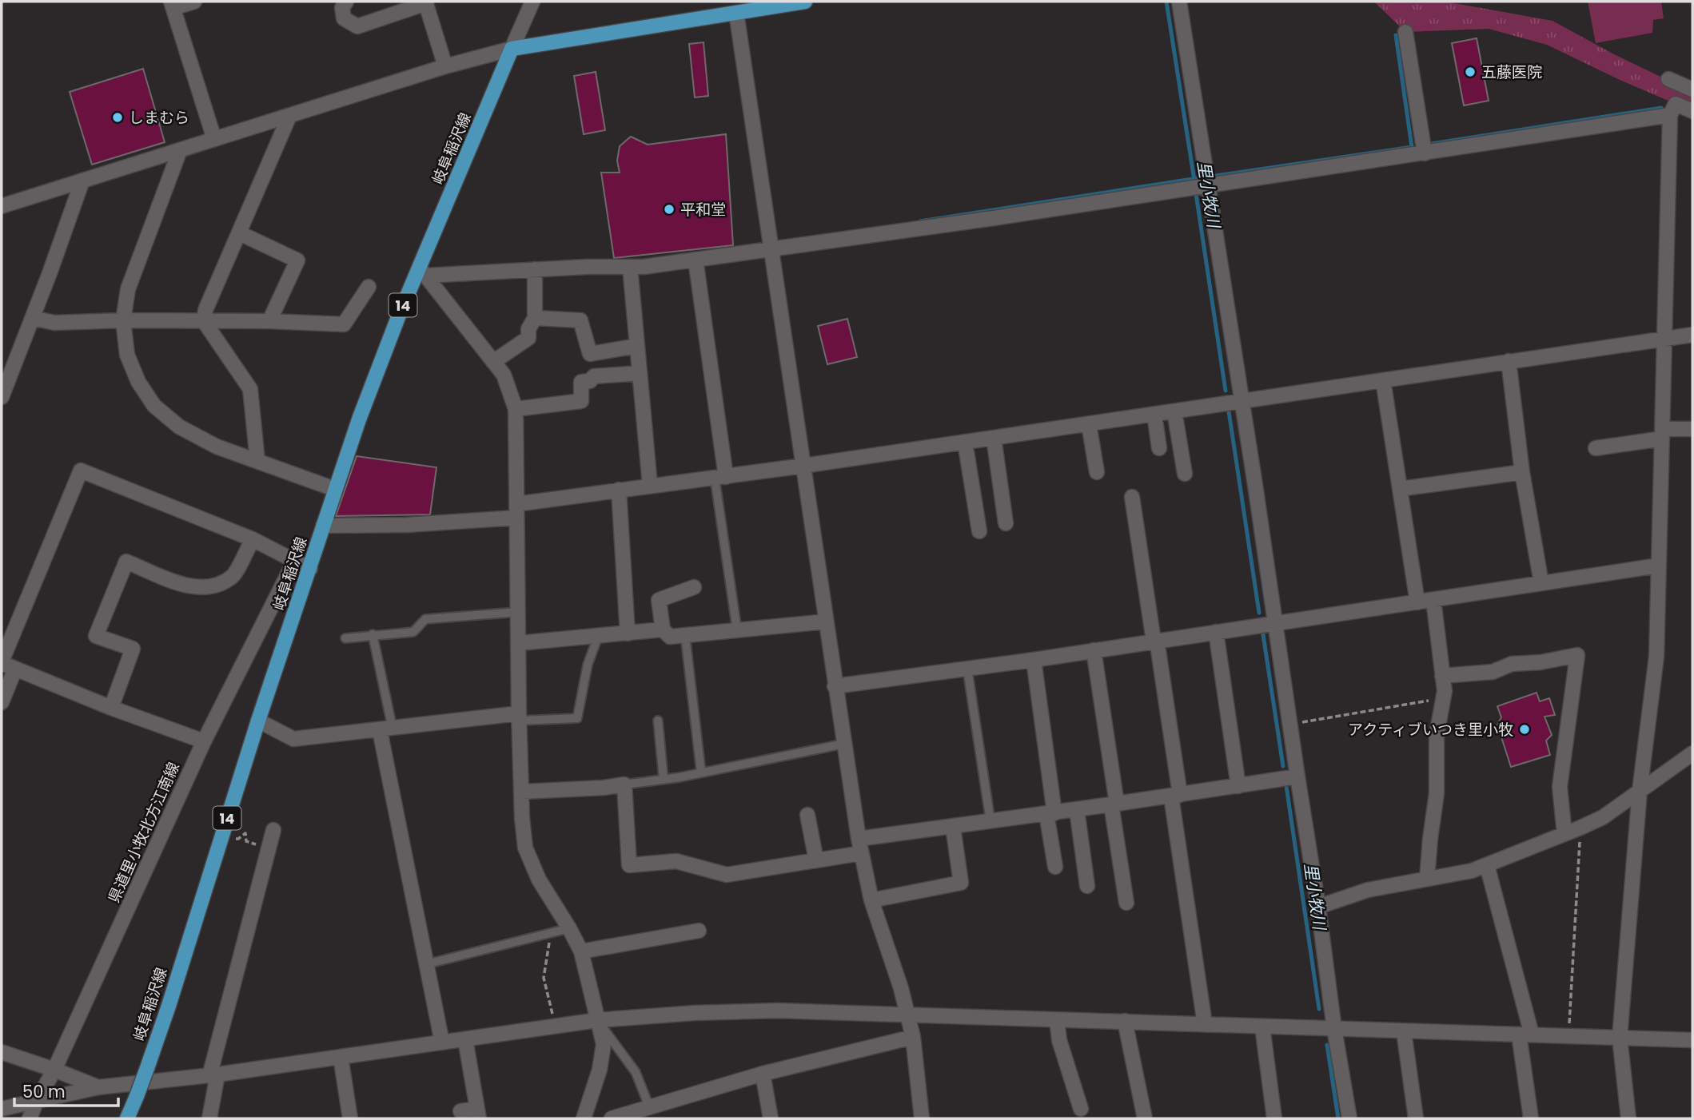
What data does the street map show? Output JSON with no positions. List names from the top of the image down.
{
  "streets": {
    "main road": ["岐阜稲沢線", "14"],
    "street": ["県道里小牧北方江南線"]
  },
  "water": ["里小牧川"],
  "places": [
    "五藤医院",
    "しまむら",
    "平和堂",
    "アクティブいつき里小牧"
  ],
  "scale_bar": "50 m"
}
